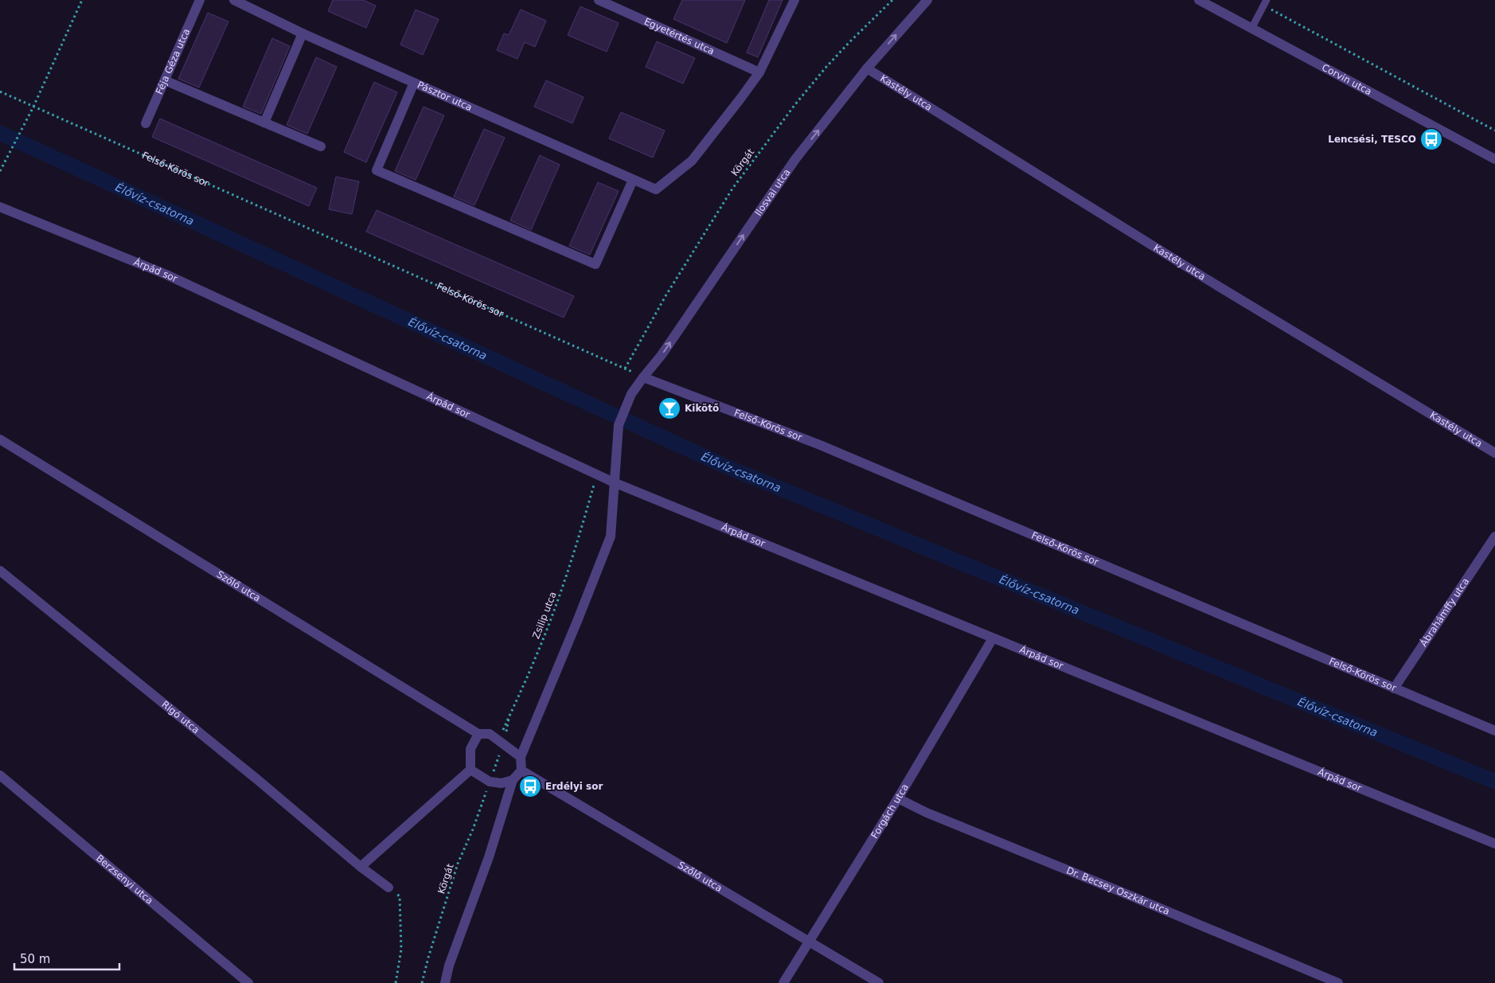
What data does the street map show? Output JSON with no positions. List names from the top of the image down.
{
  "streets": {
    "street": [
      "Egyetértés utca",
      "Féja Géza utca",
      "Corvin utca",
      "Kastély utca",
      "Pásztor utca",
      "Felső-Körös sor",
      "Ilosvai utca",
      "Árpád sor",
      "Szőlő utca",
      "Ábrahámffy utca",
      "Rigó utca",
      "Forgách utca",
      "Berzsenyi utca",
      "Dr. Becsey Oszkár utca"
    ],
    "path": ["Körgát", "Zsilip utca"]
  },
  "crossings": [
    ["Egyetértés utca", "Pásztor utca"],
    ["Kastély utca", "Ilosvai utca"],
    ["Körgát", "Felső-Körös sor"],
    ["Körgát", "Szőlő utca"],
    ["Körgát", "Zsilip utca"],
    ["Felső-Körös sor", "Ilosvai utca"],
    ["Felső-Körös sor", "Ábrahámffy utca"],
    ["Ilosvai utca", "Árpád sor"],
    ["Árpád sor", "Forgách utca"],
    ["Szőlő utca", "Zsilip utca"],
    ["Szőlő utca", "Forgách utca"],
    ["Forgách utca", "Dr. Becsey Oszkár utca"]
  ],
  "one_way": ["Ilosvai utca"],
  "water": ["Élővíz-csatorna"],
  "places": {
    "bus stop": ["Lencsési, TESCO", "Erdélyi sor"],
    "bar": ["Kikötő"]
  },
  "scale_bar": "50 m"
}
